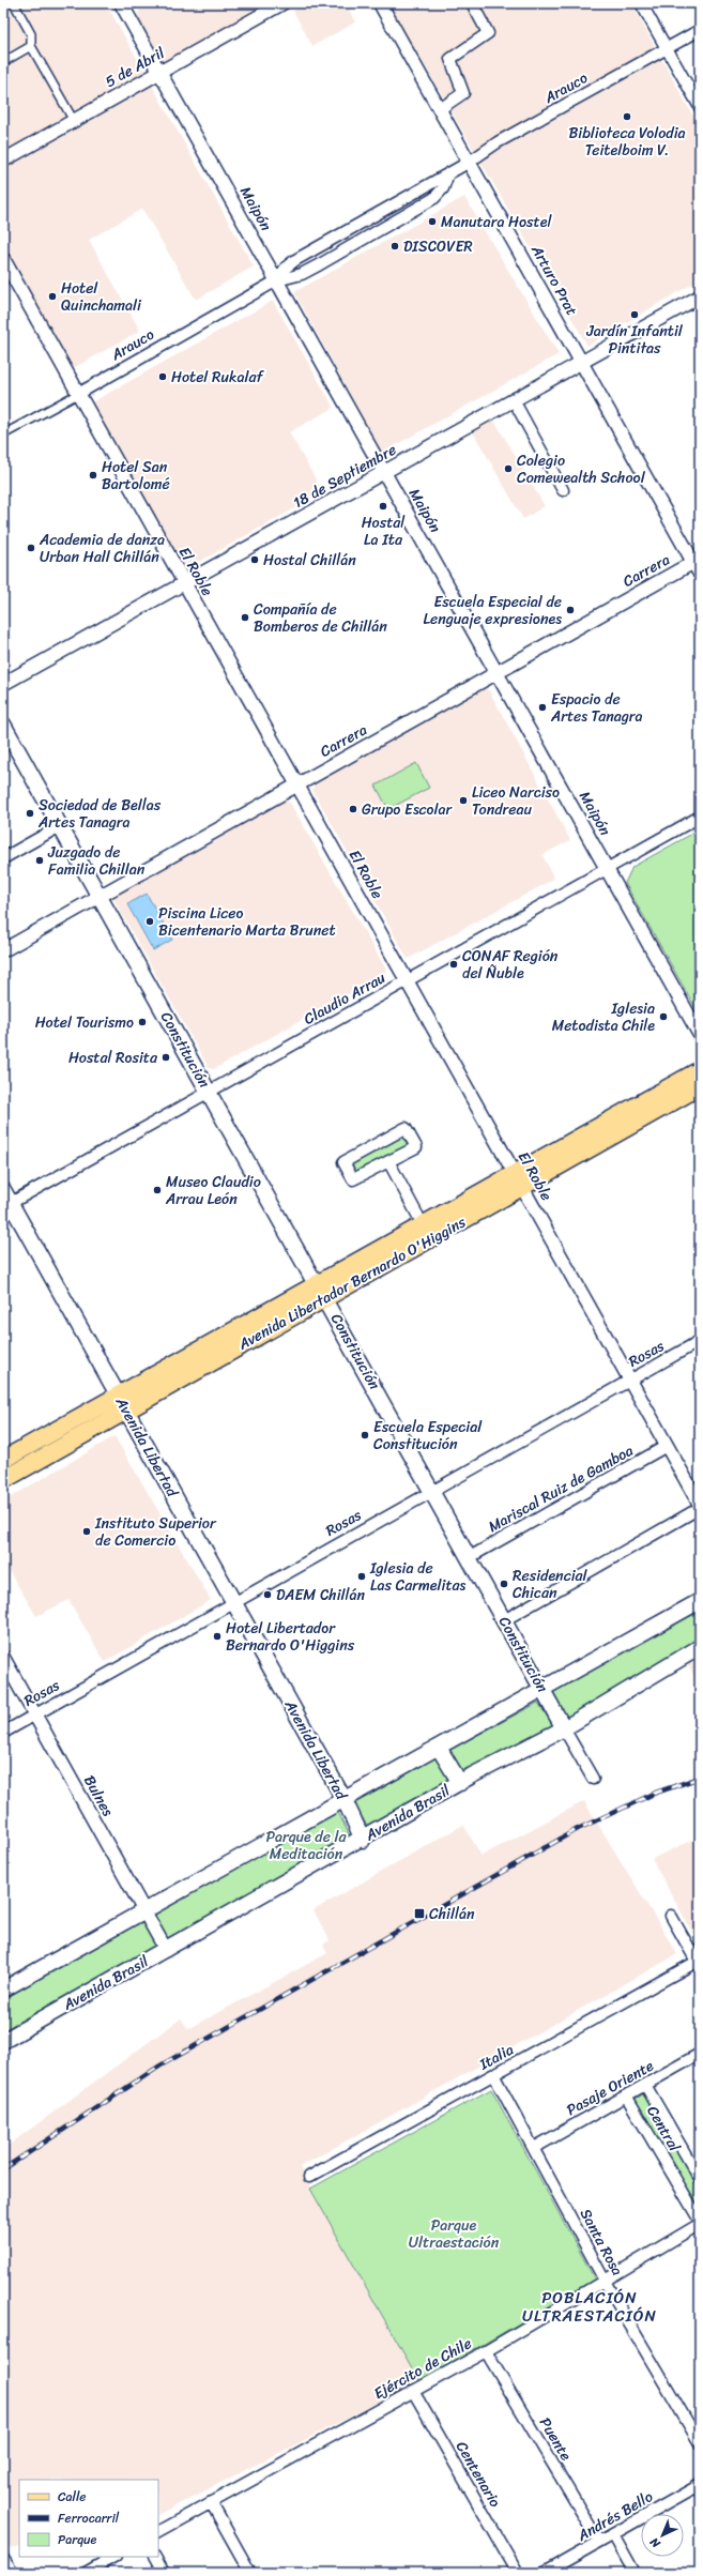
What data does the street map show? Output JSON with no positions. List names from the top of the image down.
{
  "streets": {
    "main road": [
      "Constitución",
      "Avenida Libertador Bernardo O'Higgins",
      "Avenida Libertad",
      "Avenida Brasil"
    ],
    "street": [
      "5 de Abril",
      "Arauco",
      "Maipón",
      "Arturo Prat",
      "18 de Septiembre",
      "Carrera",
      "El Roble",
      "Claudio Arrau",
      "Rosas",
      "Mariscal Ruiz de Gamboa",
      "Bulnes",
      "Italia",
      "Pasaje Oriente",
      "Central",
      "Santa Rosa",
      "Ejército de Chile",
      "Puente",
      "Centenario",
      "Andrés Bello"
    ]
  },
  "crossings": [
    ["5 de Abril", "Maipón"],
    ["Arauco", "Maipón"],
    ["Arauco", "Arturo Prat"],
    ["Arauco", "El Roble"],
    ["Maipón", "18 de Septiembre"],
    ["Maipón", "Carrera"],
    ["Maipón", "Claudio Arrau"],
    ["Arturo Prat", "18 de Septiembre"],
    ["Arturo Prat", "Carrera"],
    ["18 de Septiembre", "El Roble"],
    ["Carrera", "El Roble"],
    ["Carrera", "Constitución"],
    ["El Roble", "Claudio Arrau"],
    ["El Roble", "Avenida Libertador Bernardo O'Higgins"],
    ["El Roble", "Rosas"],
    ["El Roble", "Mariscal Ruiz de Gamboa"],
    ["Claudio Arrau", "Constitución"],
    ["Claudio Arrau", "Avenida Libertad"],
    ["Constitución", "Avenida Libertador Bernardo O'Higgins"],
    ["Constitución", "Rosas"],
    ["Constitución", "Mariscal Ruiz de Gamboa"],
    ["Constitución", "Avenida Brasil"],
    ["Avenida Libertador Bernardo O'Higgins", "Avenida Libertad"],
    ["Rosas", "Avenida Libertad"],
    ["Rosas", "Bulnes"],
    ["Avenida Libertad", "Avenida Brasil"],
    ["Bulnes", "Avenida Brasil"],
    ["Italia", "Santa Rosa"],
    ["Pasaje Oriente", "Central"],
    ["Pasaje Oriente", "Santa Rosa"],
    ["Santa Rosa", "Ejército de Chile"],
    ["Ejército de Chile", "Puente"],
    ["Ejército de Chile", "Centenario"],
    ["Puente", "Andrés Bello"]
  ],
  "districts": ["POBLACIÓN ULTRAESTACIÓN"],
  "parks": ["Parque de la Meditación", "Parque Ultraestación"],
  "places": {
    "other": [
      "Biblioteca Volodia Teitelboim V.",
      "Manutara Hostel",
      "DISCOVER",
      "Hotel Quinchamali",
      "Jardín Infantil Pintitas",
      "Hotel Rukalaf",
      "Colegio Comewealth School",
      "Hotel San Bartolomé",
      "Hostal La Ita",
      "Academia de danza Urban Hall Chillán",
      "Hostal Chillán",
      "Escuela Especial de Lenguaje expresiones",
      "Compañía de Bomberos de Chillán",
      "Espacio de Artes Tanagra",
      "Liceo Narciso Tondreau",
      "Grupo Escolar",
      "Sociedad de Bellas Artes Tanagra",
      "Juzgado de Familia Chillan",
      "Piscina Liceo Bicentenario Marta Brunet",
      "CONAF Región del Ñuble",
      "Iglesia Metodista Chile",
      "Hotel Tourismo",
      "Hostal Rosita",
      "Museo Claudio Arrau León",
      "Escuela Especial Constitución",
      "Instituto Superior de Comercio",
      "Iglesia de Las Carmelitas",
      "Residencial Chican",
      "DAEM Chillán",
      "Hotel Libertador Bernardo O'Higgins"
    ],
    "transit": ["Chillán"]
  },
  "legend": ["Calle", "Ferrocarril", "Parque"],
  "north": "bottom left"
}
